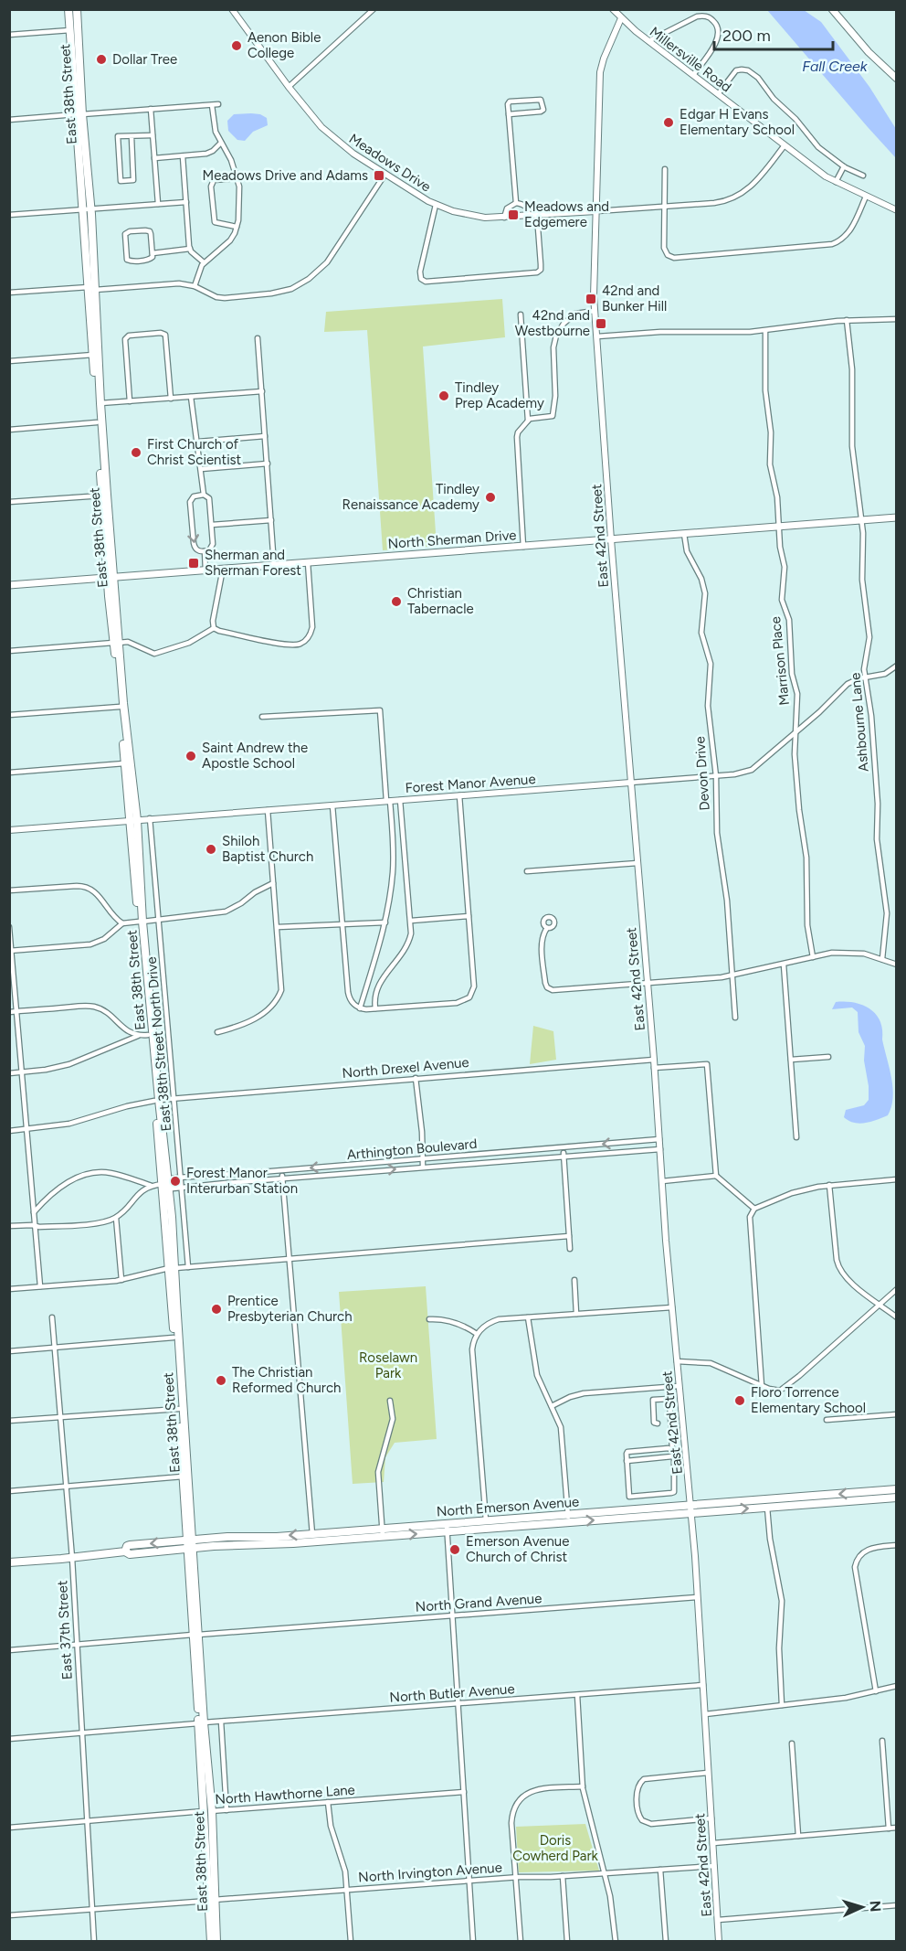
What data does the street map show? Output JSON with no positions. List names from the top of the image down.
{
  "streets": {
    "main road": ["East 38th Street", "North Sherman Drive", "North Emerson Avenue"],
    "street": [
      "Millersville Road",
      "Meadows Drive",
      "East 42nd Street",
      "Marrison Place",
      "Ashbourne Lane",
      "Devon Drive",
      "Forest Manor Avenue",
      "East 38th Street North Drive",
      "North Drexel Avenue",
      "Arthington Boulevard",
      "North Grand Avenue",
      "East 37th Street",
      "North Butler Avenue",
      "North Hawthorne Lane",
      "North Irvington Avenue"
    ]
  },
  "crossings": [
    ["Millersville Road", "East 42nd Street"],
    ["East 38th Street", "North Sherman Drive"],
    ["East 38th Street", "Forest Manor Avenue"],
    ["East 38th Street", "North Drexel Avenue"],
    ["East 38th Street", "Arthington Boulevard"],
    ["East 38th Street", "North Emerson Avenue"],
    ["East 38th Street", "North Grand Avenue"],
    ["East 38th Street", "North Butler Avenue"],
    ["East 38th Street", "North Hawthorne Lane"],
    ["East 38th Street", "North Irvington Avenue"],
    ["Meadows Drive", "East 42nd Street"],
    ["East 42nd Street", "North Sherman Drive"],
    ["East 42nd Street", "Forest Manor Avenue"],
    ["East 42nd Street", "North Drexel Avenue"],
    ["East 42nd Street", "Arthington Boulevard"],
    ["East 42nd Street", "North Emerson Avenue"],
    ["East 42nd Street", "North Grand Avenue"],
    ["East 42nd Street", "North Butler Avenue"],
    ["East 42nd Street", "North Irvington Avenue"],
    ["North Sherman Drive", "Marrison Place"],
    ["North Sherman Drive", "Ashbourne Lane"],
    ["North Sherman Drive", "Devon Drive"],
    ["Marrison Place", "Forest Manor Avenue"],
    ["Ashbourne Lane", "Forest Manor Avenue"],
    ["Devon Drive", "Forest Manor Avenue"],
    ["Forest Manor Avenue", "East 38th Street North Drive"],
    ["East 38th Street North Drive", "North Drexel Avenue"],
    ["East 38th Street North Drive", "Arthington Boulevard"],
    ["North Emerson Avenue", "East 37th Street"],
    ["North Grand Avenue", "East 37th Street"],
    ["East 37th Street", "North Butler Avenue"],
    ["East 37th Street", "North Hawthorne Lane"],
    ["East 37th Street", "North Irvington Avenue"]
  ],
  "water": ["Fall Creek"],
  "parks": ["Roselawn Park", "Doris Cowherd Park"],
  "places": {
    "other": [
      "Aenon Bible College",
      "Dollar Tree",
      "Edgar H Evans Elementary School",
      "Tindley Prep Academy",
      "First Church of Christ Scientist",
      "Tindley Renaissance Academy",
      "Christian Tabernacle",
      "Saint Andrew the Apostle School",
      "Shiloh Baptist Church",
      "Forest Manor Interurban Station",
      "Prentice Presbyterian Church",
      "The Christian Reformed Church",
      "Floro Torrence Elementary School",
      "Emerson Avenue Church of Christ"
    ],
    "transit": [
      "Meadows Drive and Adams",
      "Meadows and Edgemere",
      "42nd and Bunker Hill",
      "42nd and Westbourne",
      "Sherman and Sherman Forest"
    ]
  },
  "scale_bar": "200 m",
  "north": "right"
}
